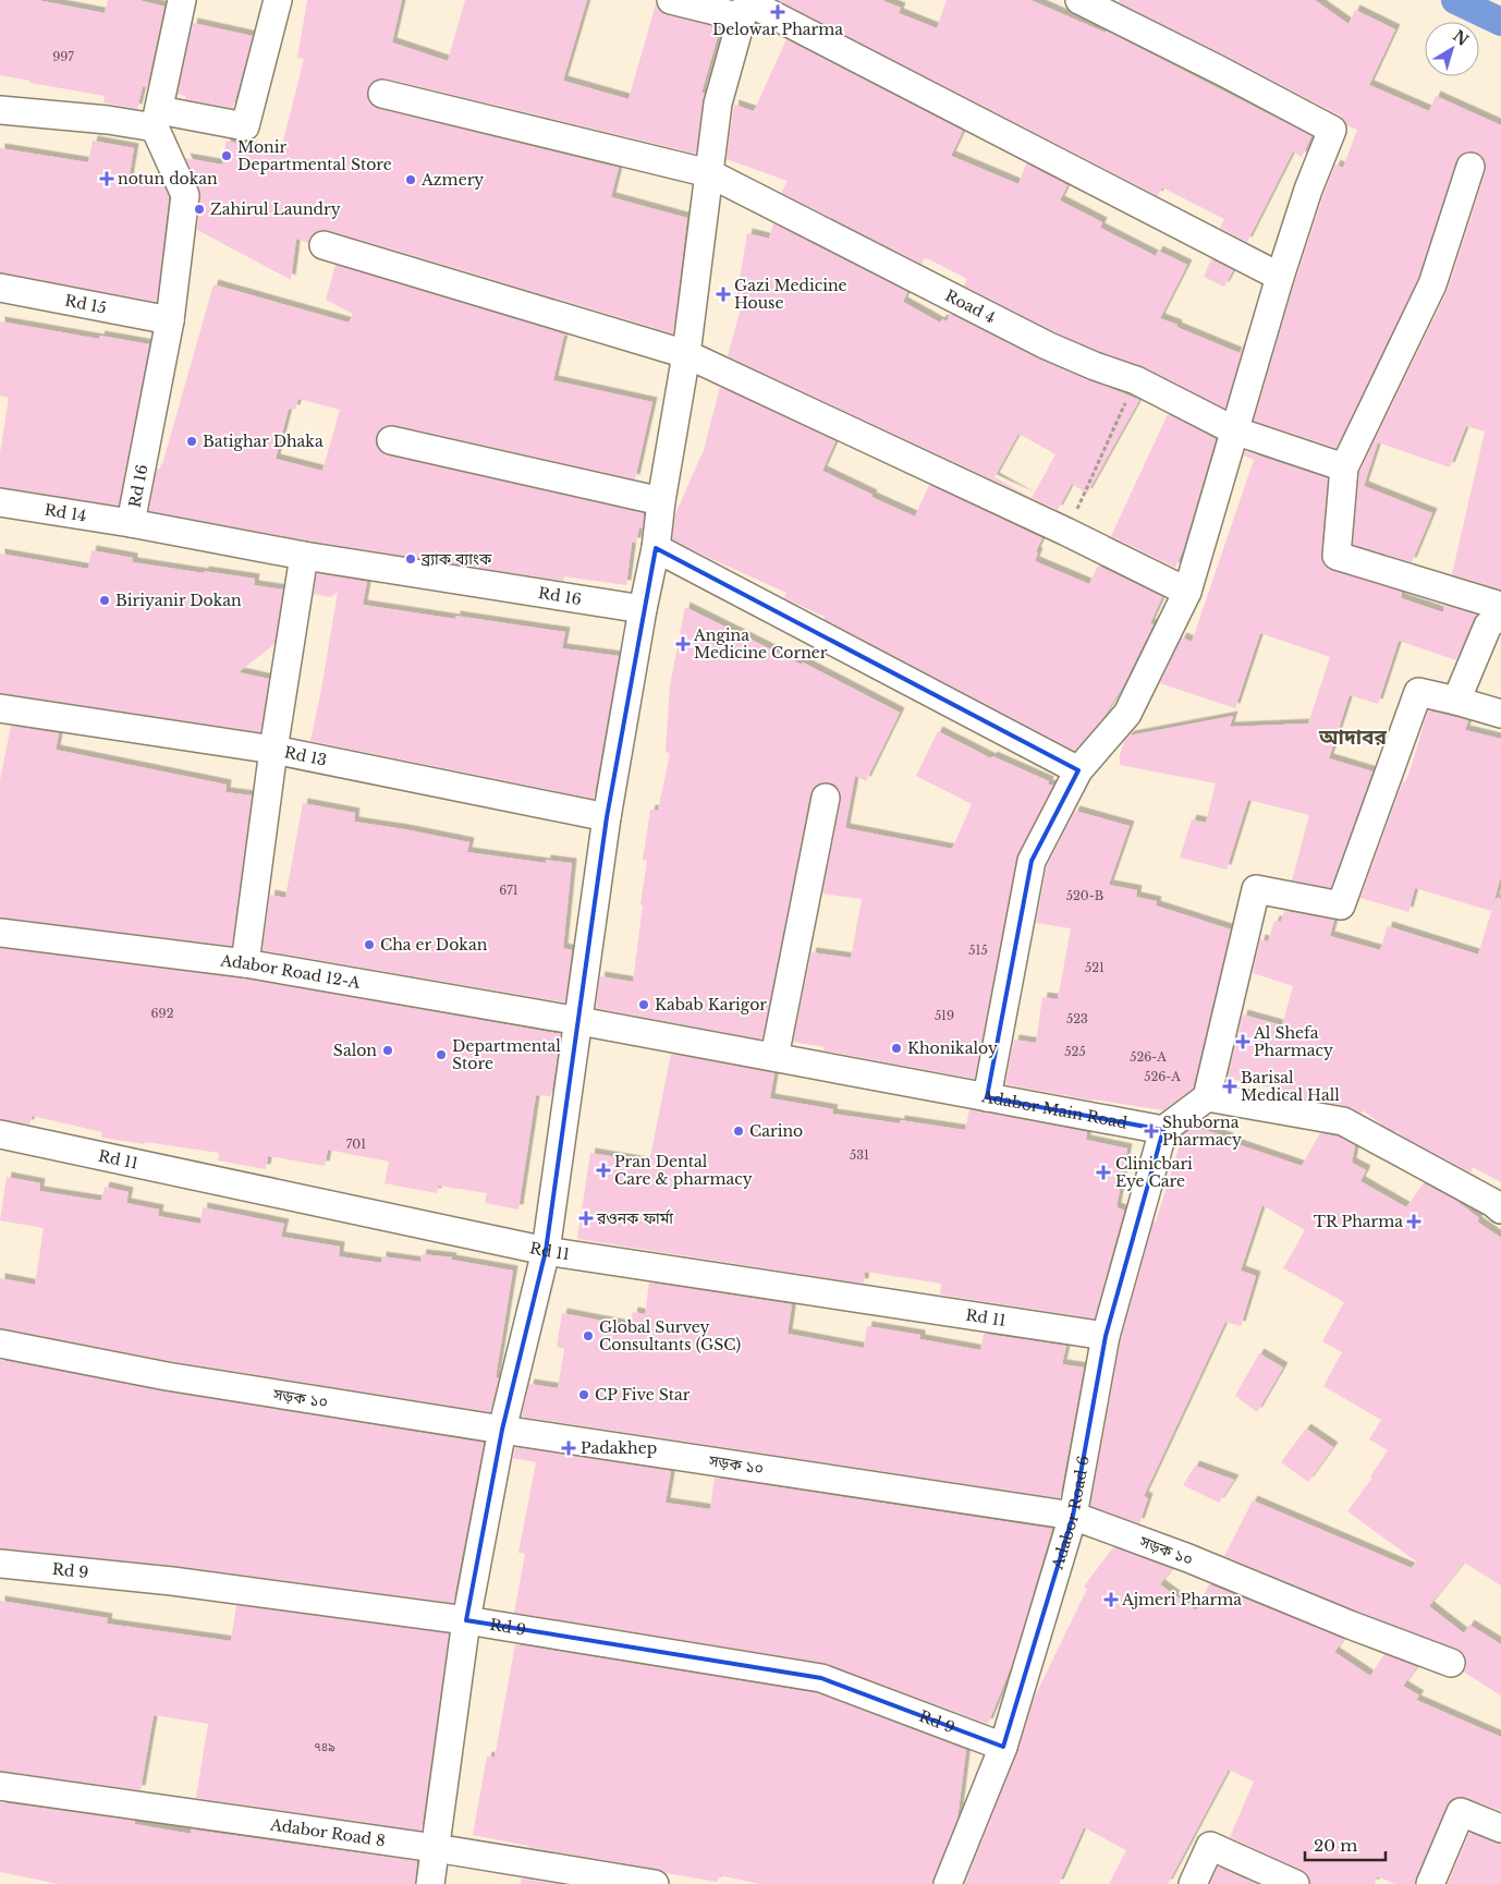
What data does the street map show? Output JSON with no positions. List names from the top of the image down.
{
  "streets": {
    "street": [
      "Rd 15",
      "Road 4",
      "Rd 16",
      "Rd 14",
      "Rd 13",
      "Adabor Road 12-A",
      "Adabor Main Road",
      "Rd 11",
      "সড়ক ১০",
      "Adabor Road 6",
      "Rd 9",
      "Adabor Road 8"
    ]
  },
  "crossings": [
    ["Rd 15", "Rd 16"],
    ["Rd 16", "Rd 14"],
    ["Adabor Road 12-A", "Adabor Main Road"],
    ["Adabor Main Road", "Adabor Road 6"],
    ["Rd 11", "Adabor Road 6"],
    ["সড়ক ১০", "Adabor Road 6"],
    ["Adabor Road 6", "Rd 9"]
  ],
  "districts": ["আদাবর"],
  "places": {
    "health": [
      "Delowar Pharma",
      "notun dokan",
      "Gazi Medicine House",
      "Angina Medicine Corner",
      "Al Shefa Pharmacy",
      "Barisal Medical Hall",
      "Shuborna Pharmacy",
      "Pran Dental Care & pharmacy",
      "Clinicbari Eye Care",
      "রওনক ফার্মা",
      "TR Pharma",
      "Padakhep",
      "Ajmeri Pharma"
    ],
    "other": [
      "Monir Departmental Store",
      "Azmery",
      "Zahirul Laundry",
      "Batighar Dhaka",
      "ব্র্যাক ব্যাংক",
      "Biriyanir Dokan",
      "Cha er Dokan",
      "Kabab Karigor",
      "Khonikaloy",
      "Salon",
      "Departmental Store",
      "Carino",
      "Global Survey Consultants (GSC)",
      "CP Five Star"
    ]
  },
  "house_numbers": [
    "997",
    "671",
    "520-B",
    "515",
    "521",
    "692",
    "519",
    "523",
    "525",
    "526-A",
    "526-A",
    "701",
    "531",
    "৭৪৯"
  ],
  "scale_bar": "20 m",
  "north": "top right"
}
